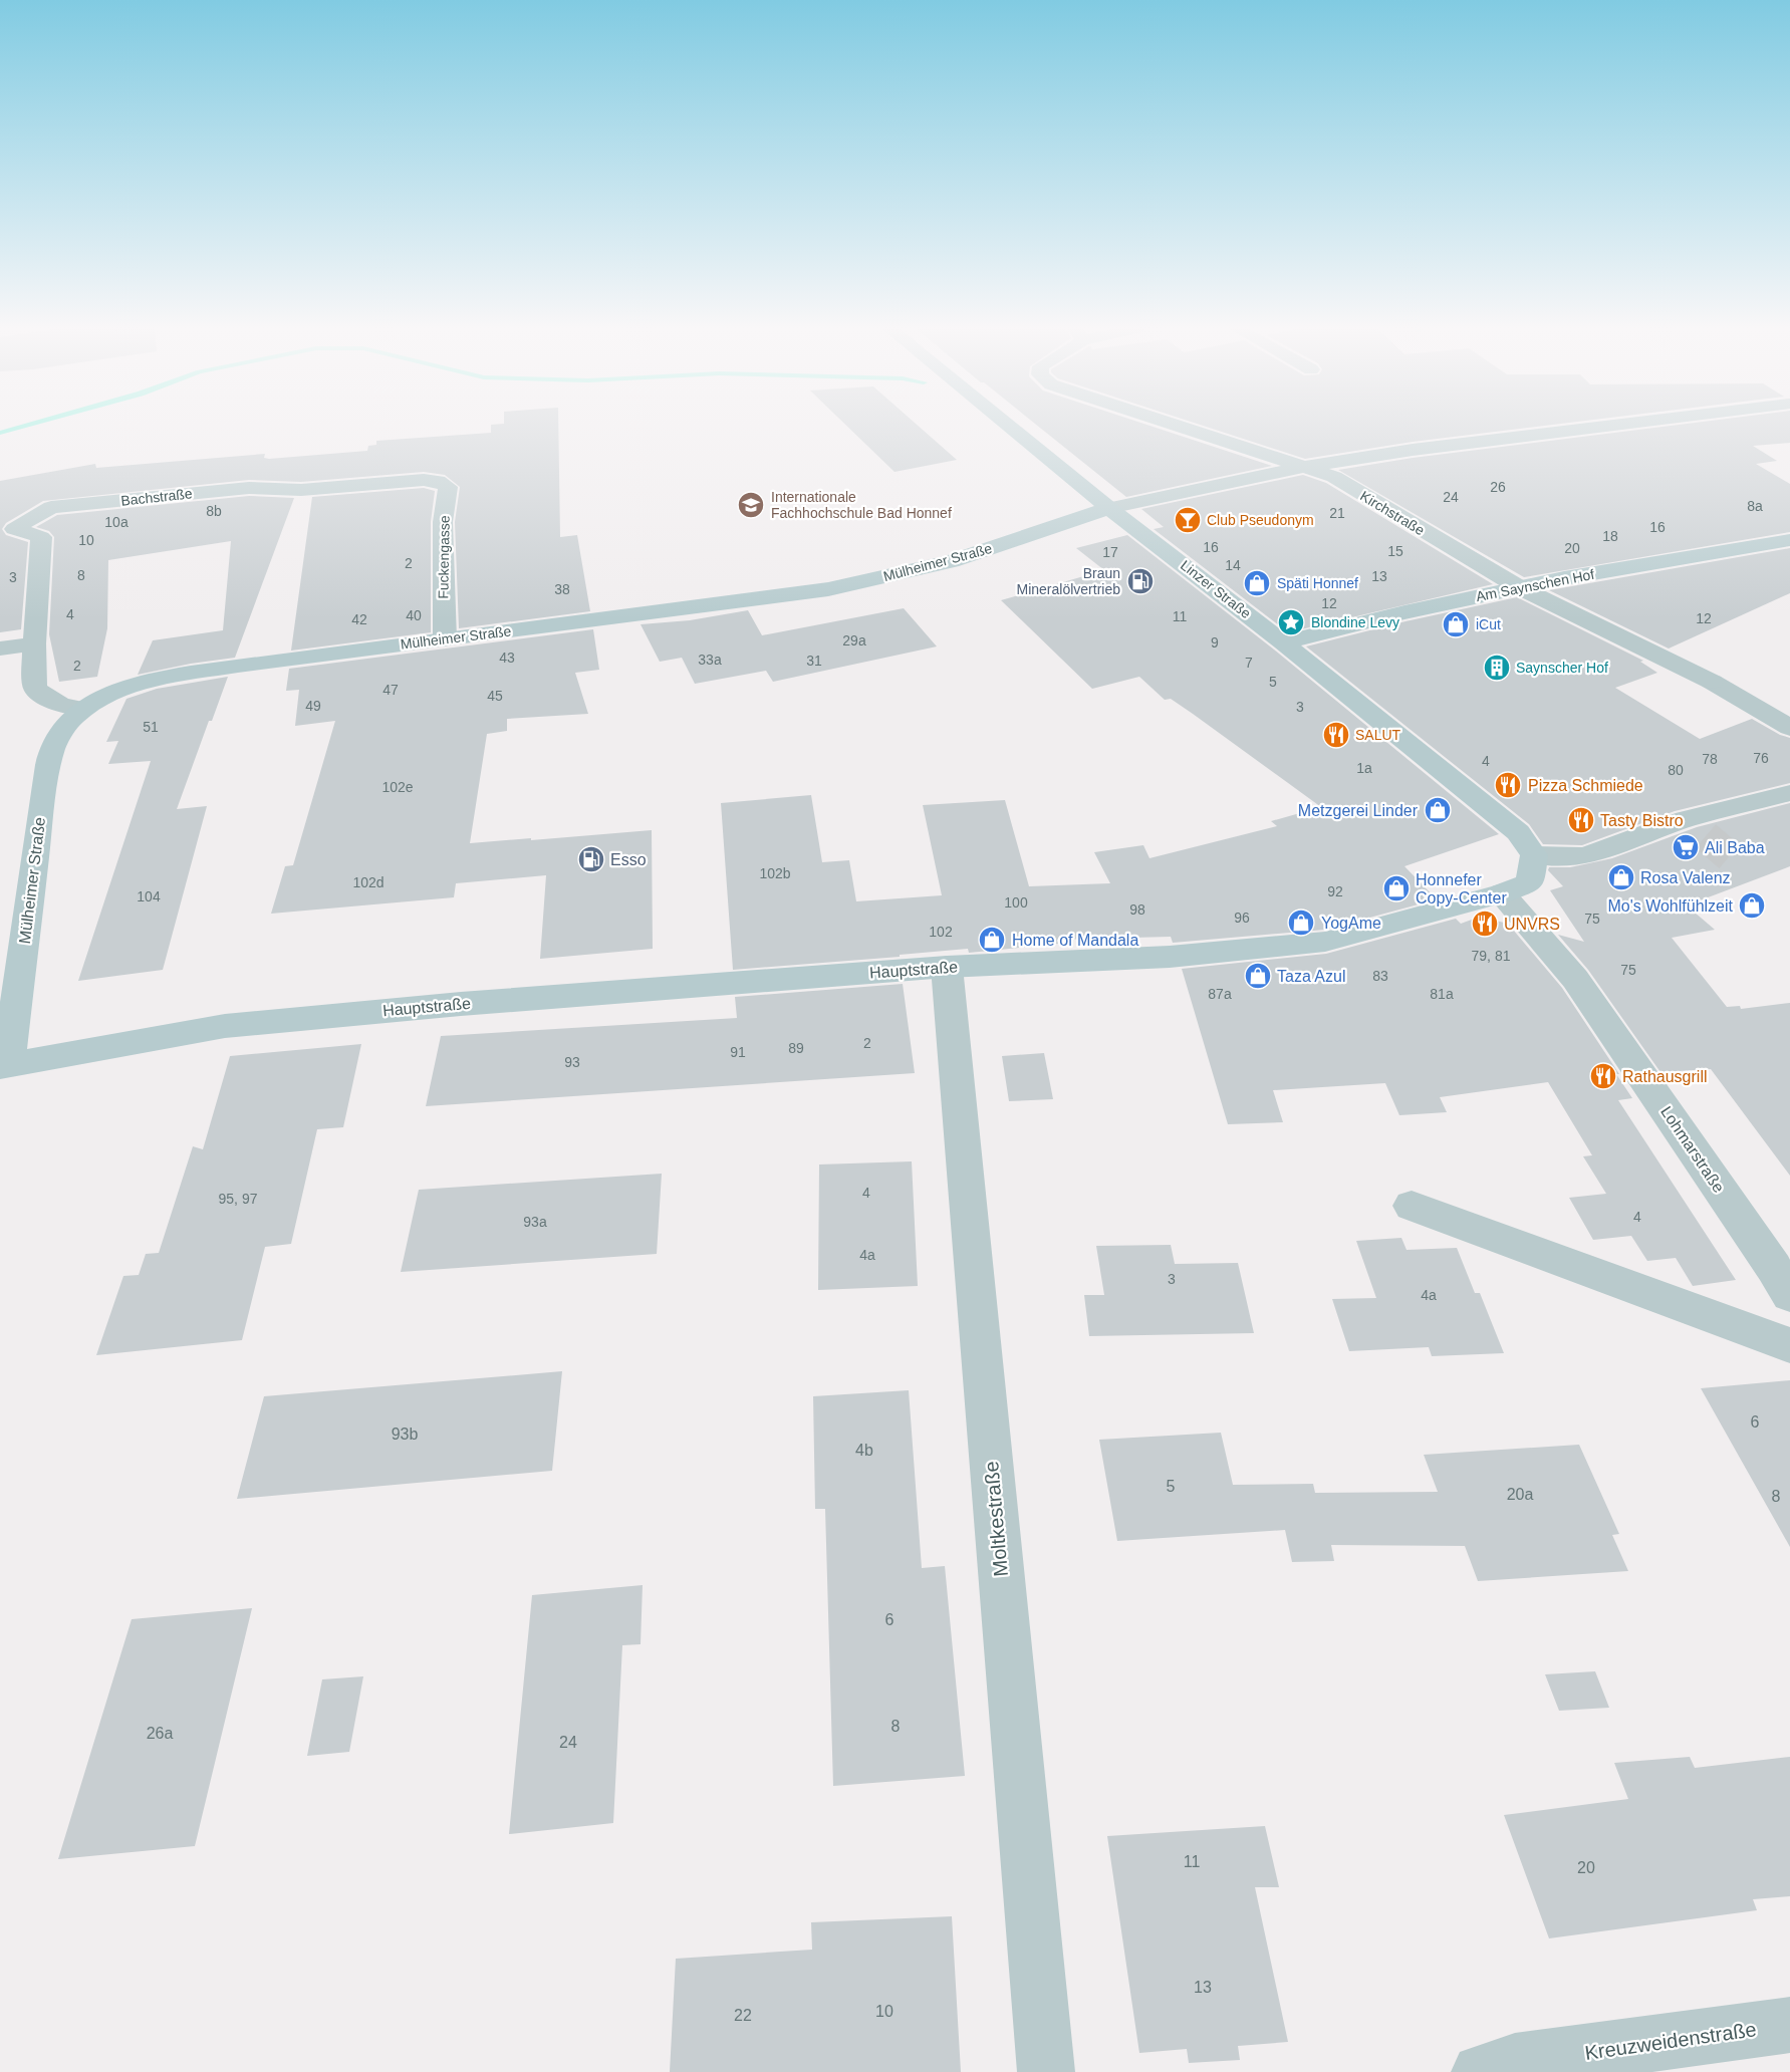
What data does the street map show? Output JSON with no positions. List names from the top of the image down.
{
  "streets": {
    "main road": [
      "Mülheimer Straße",
      "Am Saynschen Hof",
      "Linzer Straße",
      "Hauptstraße"
    ],
    "street": [
      "Bachstraße",
      "Kirchstraße",
      "Fuckengasse",
      "Lohmarstraße",
      "Moltkestraße",
      "Kreuzweidenstraße"
    ]
  },
  "crossings": [
    ["Bachstraße", "Fuckengasse"],
    ["Kirchstraße", "Mülheimer Straße"],
    ["Kirchstraße", "Am Saynschen Hof"],
    ["Fuckengasse", "Mülheimer Straße"],
    ["Mülheimer Straße", "Linzer Straße"],
    ["Mülheimer Straße", "Hauptstraße"],
    ["Am Saynschen Hof", "Linzer Straße"],
    ["Linzer Straße", "Hauptstraße"],
    ["Hauptstraße", "Lohmarstraße"],
    ["Hauptstraße", "Moltkestraße"]
  ],
  "places": {
    "school or university": ["Internationale Fachhochschule Bad Honnef"],
    "bar": ["Club Pseudonym"],
    "fuel station": ["Braun Mineralölvertrieb", "Esso"],
    "shop": [
      "Späti Honnef",
      "iCut",
      "Metzgerei Linder",
      "Rosa Valenz",
      "Honnefer Copy-Center",
      "Mo's Wohlfühlzeit",
      "YogAme",
      "Home of Mandala",
      "Taza Azul"
    ],
    "place": ["Blondine Levy"],
    "building": ["Saynscher Hof"],
    "restaurant": [
      "SALUT",
      "Pizza Schmiede",
      "Tasty Bistro",
      "UNVRS",
      "Rathausgrill"
    ],
    "supermarket": ["Ali Baba"]
  },
  "house_numbers": [
    "26",
    "24",
    "8a",
    "8b",
    "21",
    "10a",
    "16",
    "18",
    "10",
    "16",
    "20",
    "15",
    "17",
    "2",
    "14",
    "8",
    "13",
    "3",
    "38",
    "12",
    "4",
    "40",
    "11",
    "12",
    "42",
    "29a",
    "9",
    "43",
    "33a",
    "31",
    "7",
    "2",
    "5",
    "47",
    "45",
    "49",
    "3",
    "51",
    "76",
    "78",
    "4",
    "1a",
    "80",
    "102e",
    "102b",
    "102d",
    "92",
    "104",
    "100",
    "98",
    "96",
    "75",
    "102",
    "79, 81",
    "75",
    "83",
    "87a",
    "81a",
    "2",
    "89",
    "91",
    "93",
    "4",
    "95, 97",
    "4",
    "93a",
    "4a",
    "3",
    "4a",
    "6",
    "93b",
    "4b",
    "5",
    "20a",
    "8",
    "6",
    "8",
    "26a",
    "24",
    "11",
    "20",
    "13",
    "10",
    "22"
  ]
}
